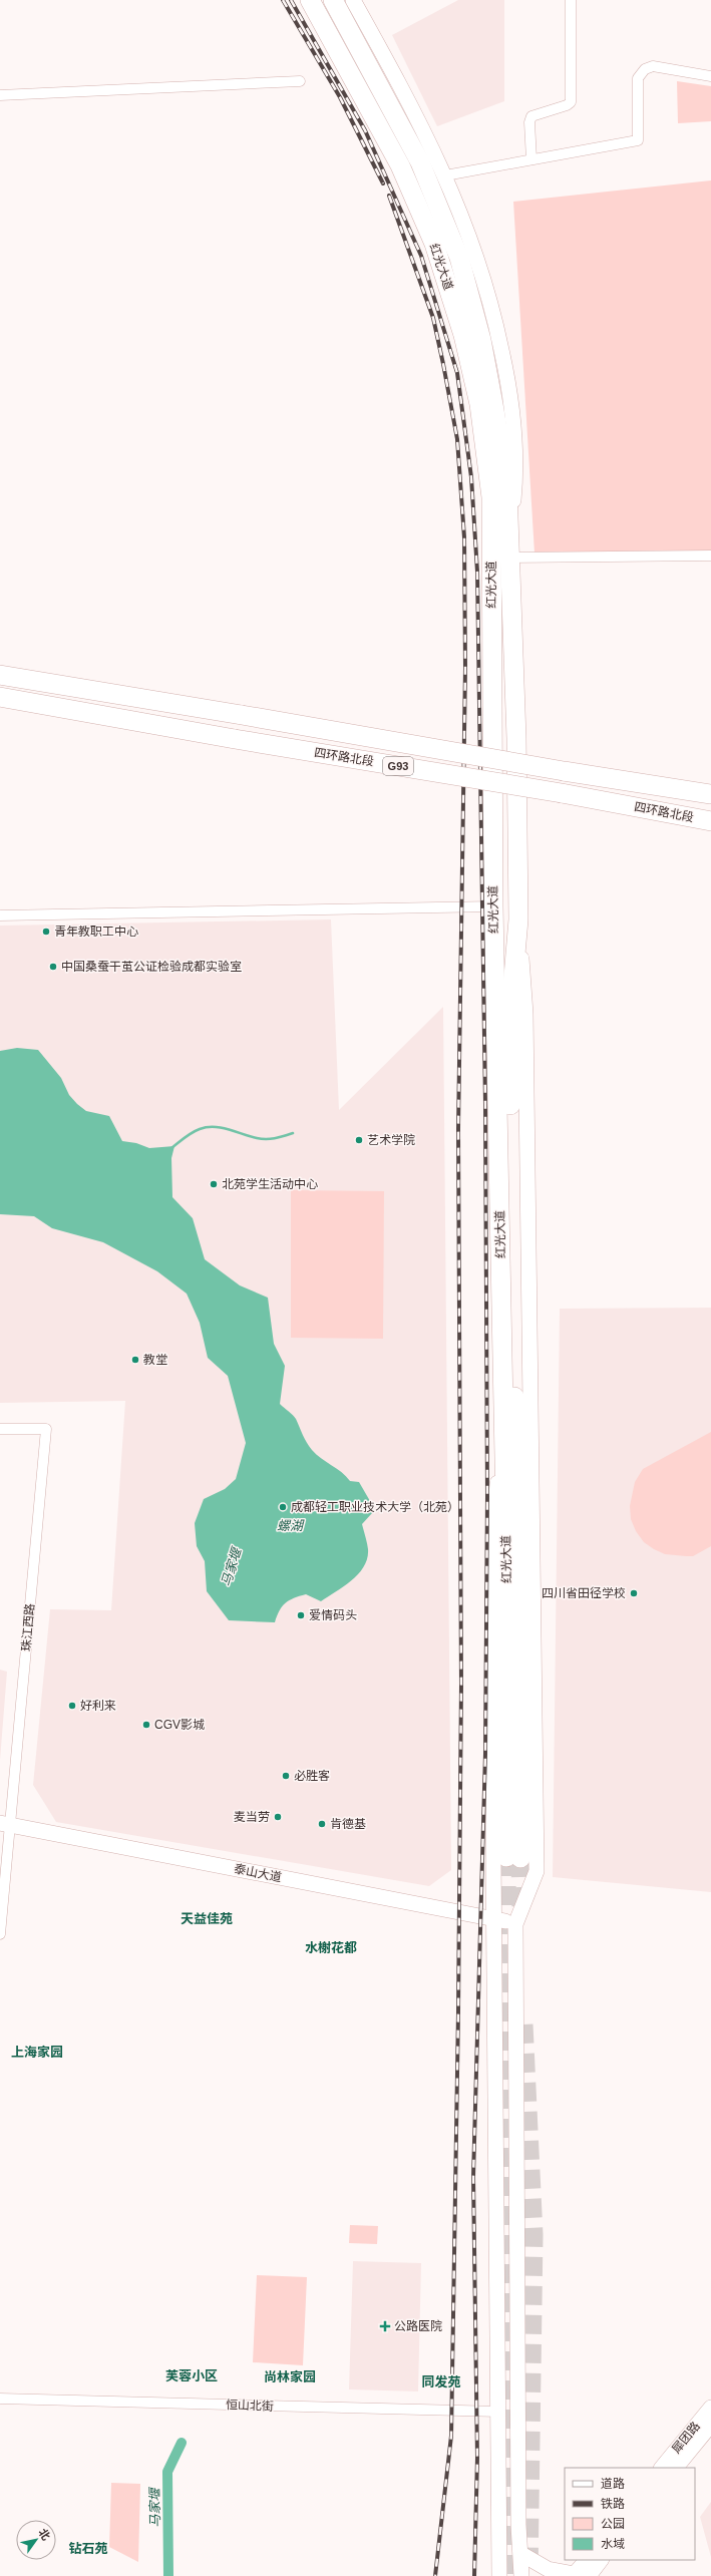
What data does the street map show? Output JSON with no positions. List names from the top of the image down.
{
  "streets": {
    "highway": ["红光大道", "四环路北段", "G93"],
    "main road": ["泰山大道", "犀团路"],
    "street": ["珠江西路", "恒山北街"]
  },
  "crossings": [
    ["珠江西路", "泰山大道"]
  ],
  "districts": [
    "天益佳苑",
    "水榭花都",
    "上海家园",
    "芙蓉小区",
    "尚林家园",
    "同发苑",
    "钻石苑"
  ],
  "water": ["螺湖", "马家堰"],
  "places": {
    "other": [
      "青年教职工中心",
      "中国桑蚕干茧公证检验成都实验室",
      "艺术学院",
      "北苑学生活动中心",
      "教堂",
      "成都轻工职业技术大学（北苑）",
      "四川省田径学校",
      "爱情码头",
      "好利来",
      "CGV影城",
      "必胜客",
      "麦当劳",
      "肯德基"
    ],
    "health": ["公路医院"]
  },
  "legend": [
    "道路",
    "铁路",
    "公园",
    "水域"
  ],
  "north": "top right"
}
